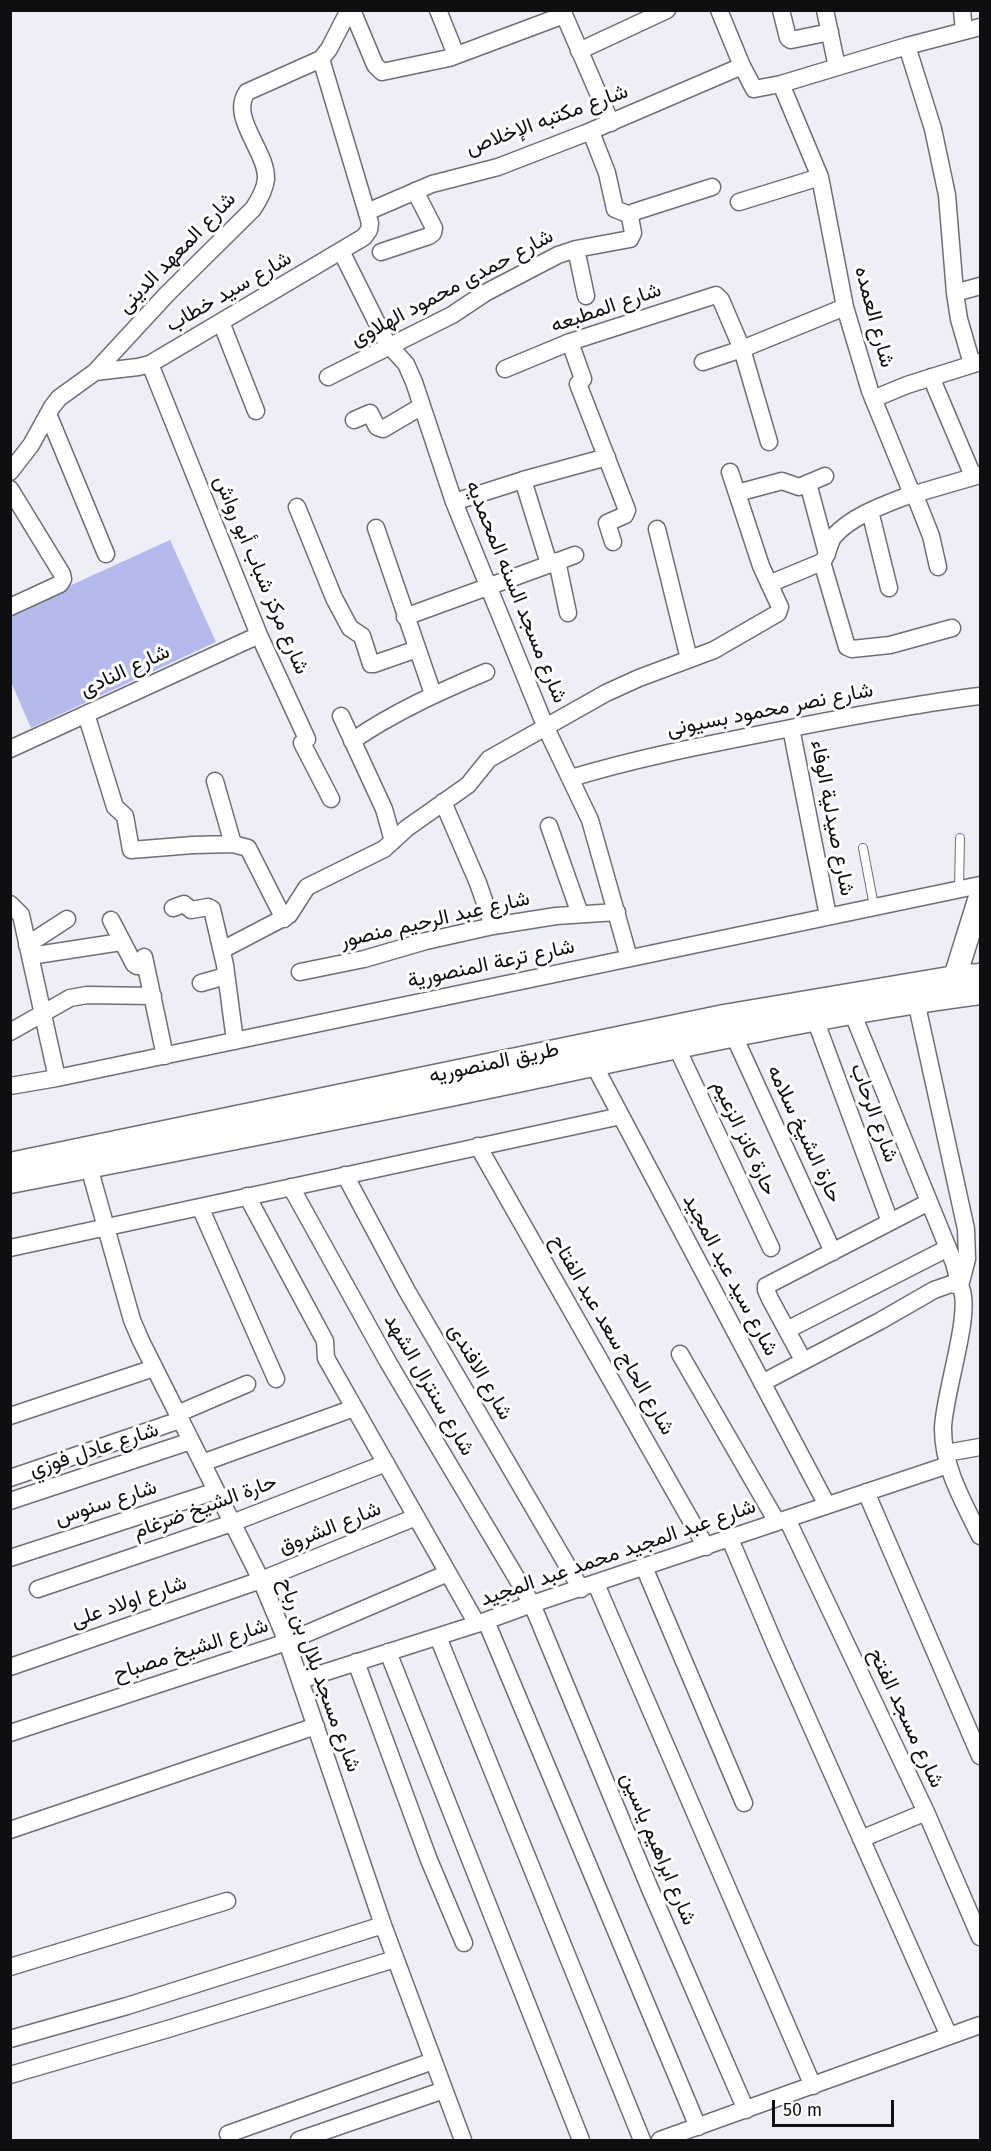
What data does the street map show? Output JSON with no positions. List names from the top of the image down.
{
  "streets": {
    "main road": ["طريق المنصوريه"],
    "street": [
      "شارع مكتبه الإخلاص",
      "شارع المعهد الدينى",
      "شارع حمدى محمود الهلاوى",
      "شارع سيد خطاب",
      "شارع المطبعه",
      "شارع العمده",
      "شارع مركز شباب أبو رواش",
      "شارع مسجد السنه المحمديه",
      "شارع النادى",
      "شارع نصر محمود بسيونى",
      "شارع صيدلية الوفاء",
      "شارع عبد الرحيم منصور",
      "شارع ترعة المنصورية",
      "شارع الرحاب",
      "حارة الشيخ سلامه",
      "حارة كانز الزعيم",
      "شارع سيد عبد المجيد",
      "شارع الحاج سعد عبد الفتاح",
      "شارع الافندى",
      "شارع سنترال الشهد",
      "شارع عادل فوزي",
      "شارع سنوس",
      "حارة الشيخ ضرغام",
      "شارع الشروق",
      "شارع عبد المجيد محمد عبد المجيد",
      "شارع اولاد على",
      "شارع الشيخ مصباح",
      "شارع مسجد بلال بن رباح",
      "شارع مسجد الفتح",
      "شارع ابراهيم ياسين"
    ]
  },
  "crossings": [
    ["شارع مكتبه الإخلاص", "شارع سيد خطاب"],
    ["شارع المعهد الدينى", "شارع سيد خطاب"],
    ["شارع حمدى محمود الهلاوى", "شارع مسجد السنه المحمديه"],
    ["شارع سيد خطاب", "شارع مركز شباب أبو رواش"],
    ["شارع سيد خطاب", "شارع مسجد السنه المحمديه"],
    ["شارع مركز شباب أبو رواش", "شارع النادى"],
    ["شارع مسجد السنه المحمديه", "شارع نصر محمود بسيونى"],
    ["شارع مسجد السنه المحمديه", "شارع عبد الرحيم منصور"],
    ["شارع مسجد السنه المحمديه", "شارع ترعة المنصورية"],
    ["شارع نصر محمود بسيونى", "شارع صيدلية الوفاء"],
    ["شارع صيدلية الوفاء", "شارع ترعة المنصورية"],
    ["طريق المنصوريه", "شارع الرحاب"],
    ["طريق المنصوريه", "حارة الشيخ سلامه"],
    ["طريق المنصوريه", "حارة كانز الزعيم"],
    ["طريق المنصوريه", "شارع سيد عبد المجيد"],
    ["طريق المنصوريه", "شارع مسجد بلال بن رباح"],
    ["شارع سيد عبد المجيد", "شارع عبد المجيد محمد عبد المجيد"],
    ["شارع الحاج سعد عبد الفتاح", "شارع عبد المجيد محمد عبد المجيد"],
    ["شارع الافندى", "شارع عبد المجيد محمد عبد المجيد"],
    ["شارع سنترال الشهد", "شارع عبد المجيد محمد عبد المجيد"],
    ["شارع سنترال الشهد", "شارع ابراهيم ياسين"],
    ["شارع عادل فوزي", "شارع مسجد بلال بن رباح"],
    ["شارع سنوس", "شارع مسجد بلال بن رباح"],
    ["حارة الشيخ ضرغام", "شارع مسجد بلال بن رباح"],
    ["شارع الشروق", "شارع اولاد على"],
    ["شارع الشروق", "شارع مسجد بلال بن رباح"],
    ["شارع عبد المجيد محمد عبد المجيد", "شارع مسجد بلال بن رباح"],
    ["شارع عبد المجيد محمد عبد المجيد", "شارع مسجد الفتح"],
    ["شارع عبد المجيد محمد عبد المجيد", "شارع ابراهيم ياسين"],
    ["شارع اولاد على", "شارع مسجد بلال بن رباح"],
    ["شارع الشيخ مصباح", "شارع مسجد بلال بن رباح"]
  ],
  "scale_bar": "50 m"
}
